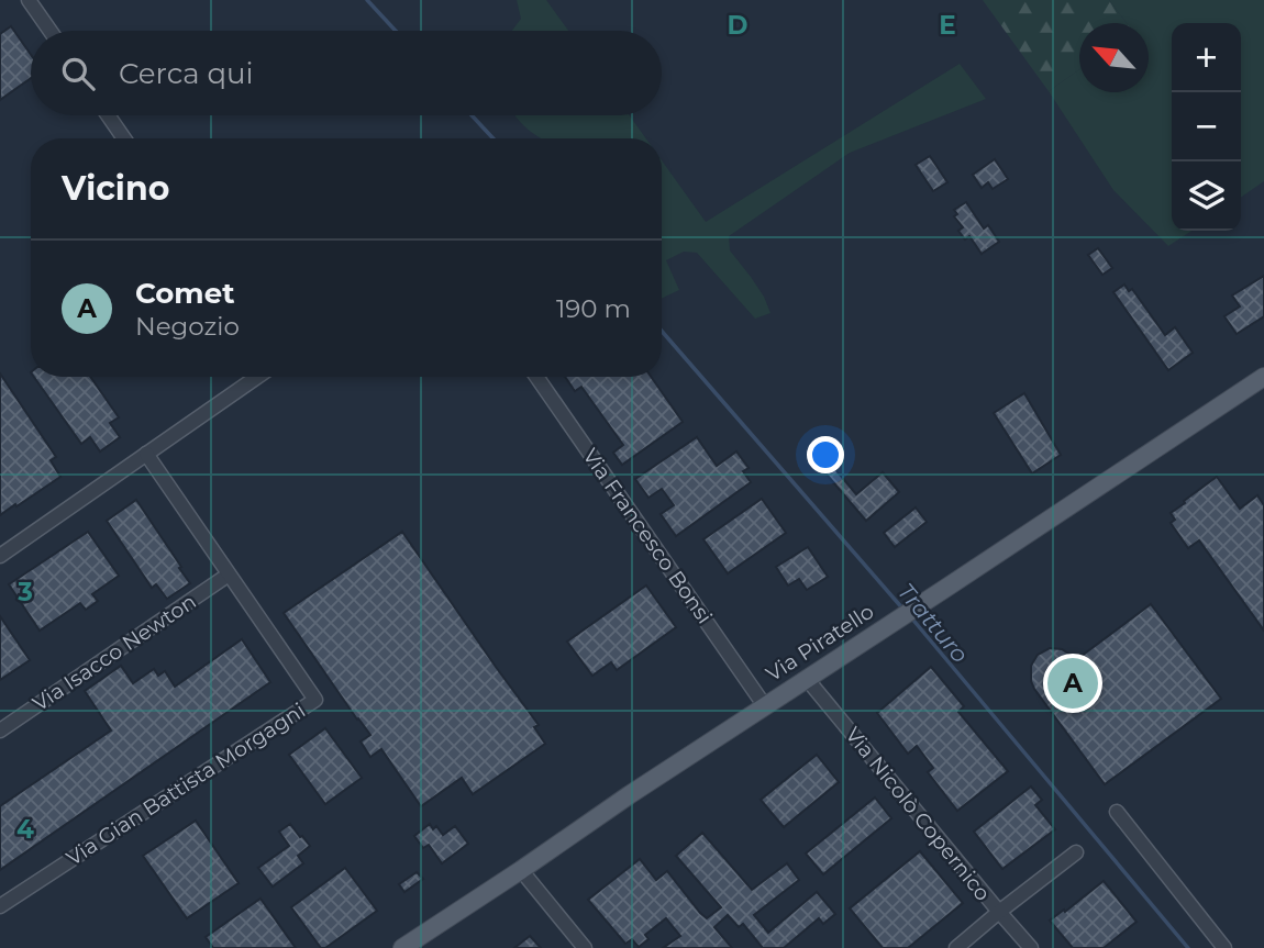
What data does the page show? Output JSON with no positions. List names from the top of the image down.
{
  "streets": {
    "main road": ["Via Piratello"],
    "street": [
      "Via Francesco Bonsi",
      "Via Isacco Newton",
      "Via Gian Battista Morgagni",
      "Via Nicolò Copernico"
    ]
  },
  "crossings": [
    ["Via Francesco Bonsi", "Via Piratello"],
    ["Via Piratello", "Via Nicolò Copernico"],
    ["Via Isacco Newton", "Via Gian Battista Morgagni"]
  ],
  "water": ["Tratturo"],
  "north": "top left",
  "page": {
    "map_buttons": ["+", "−"],
    "search": "Cerca qui",
    "heading": "Vicino",
    "list": [
      {
        "mark": "A",
        "name": "Comet",
        "note": "Negozio",
        "value": "190 m"
      }
    ],
    "pins": "A"
  },
  "grid": {
    "columns": ["D", "E"],
    "rows": ["3", "4"]
  }
}
